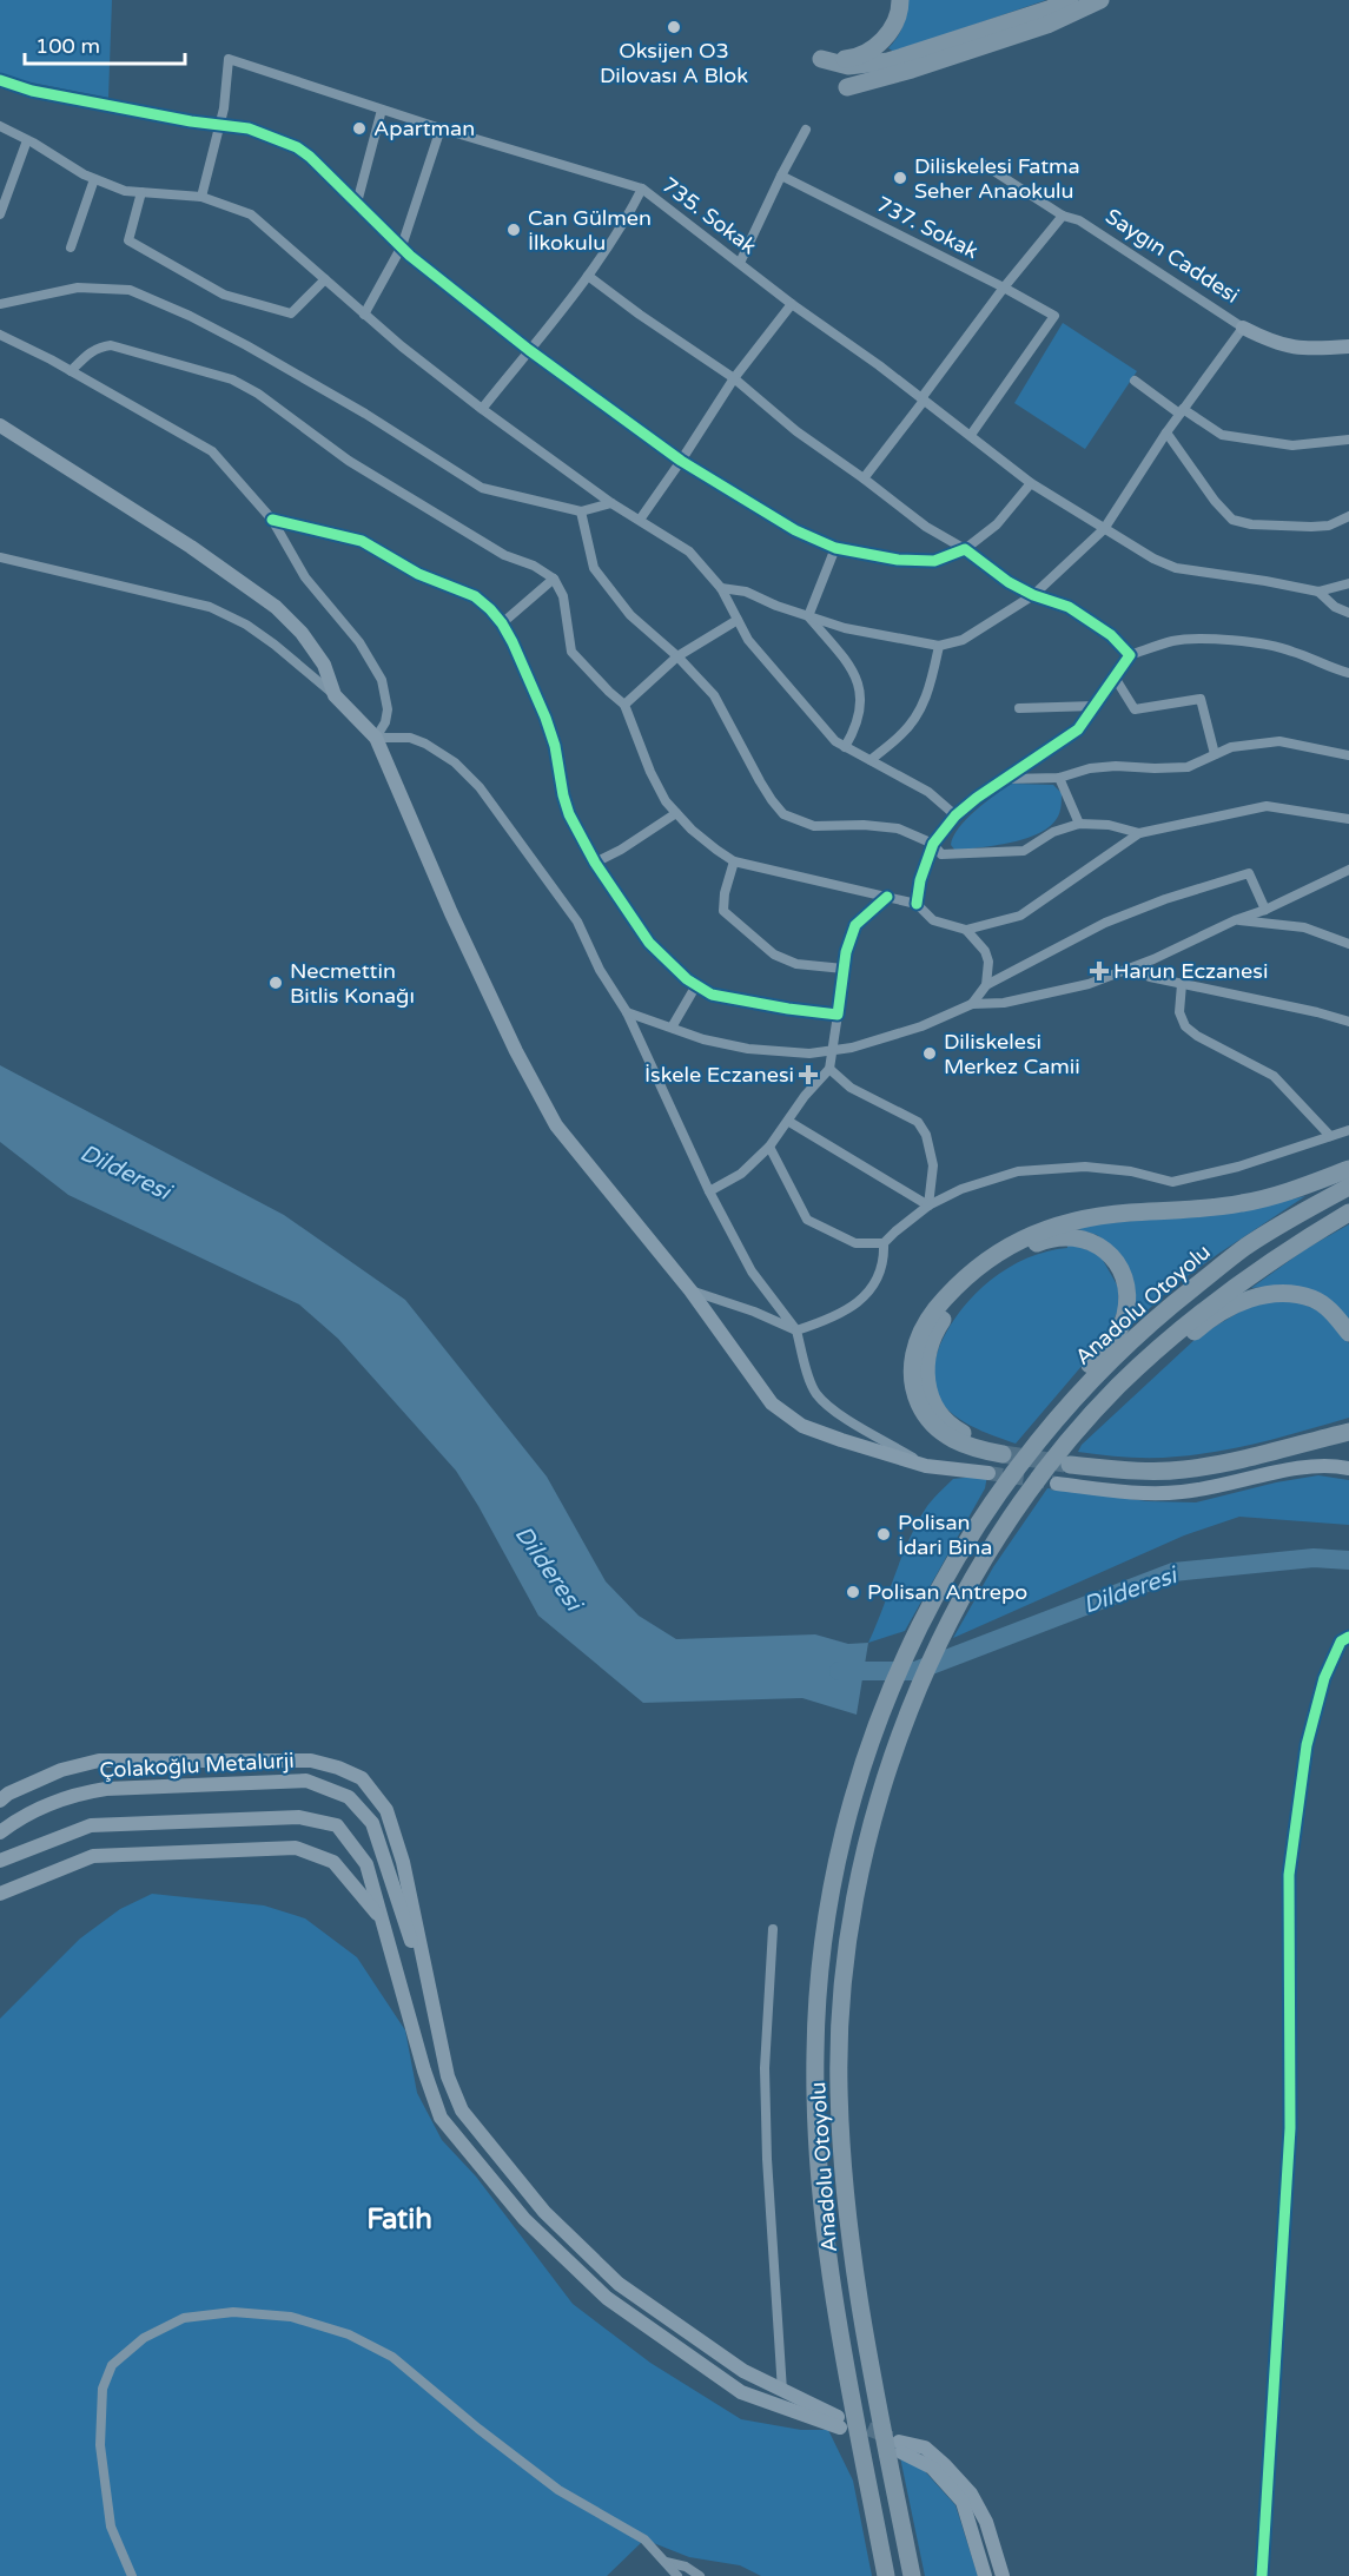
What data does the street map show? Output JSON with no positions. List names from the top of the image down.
{
  "streets": {
    "highway": ["Anadolu Otoyolu"],
    "main road": ["Saygın Caddesi", "Çolakoğlu Metalurji"],
    "street": ["735. Sokak", "737. Sokak"]
  },
  "crossings": [
    ["735. Sokak", "737. Sokak"]
  ],
  "districts": ["Fatih"],
  "water": ["Dilderesi"],
  "places": {
    "other": [
      "Oksijen O3 Dilovası A Blok",
      "Apartman",
      "Diliskelesi Fatma Seher Anaokulu",
      "Can Gülmen İlkokulu",
      "Necmettin Bitlis Konağı",
      "Diliskelesi Merkez Camii",
      "Polisan İdari Bina",
      "Polisan Antrepo"
    ],
    "health": ["Harun Eczanesi", "İskele Eczanesi"]
  },
  "scale_bar": "100 m"
}
